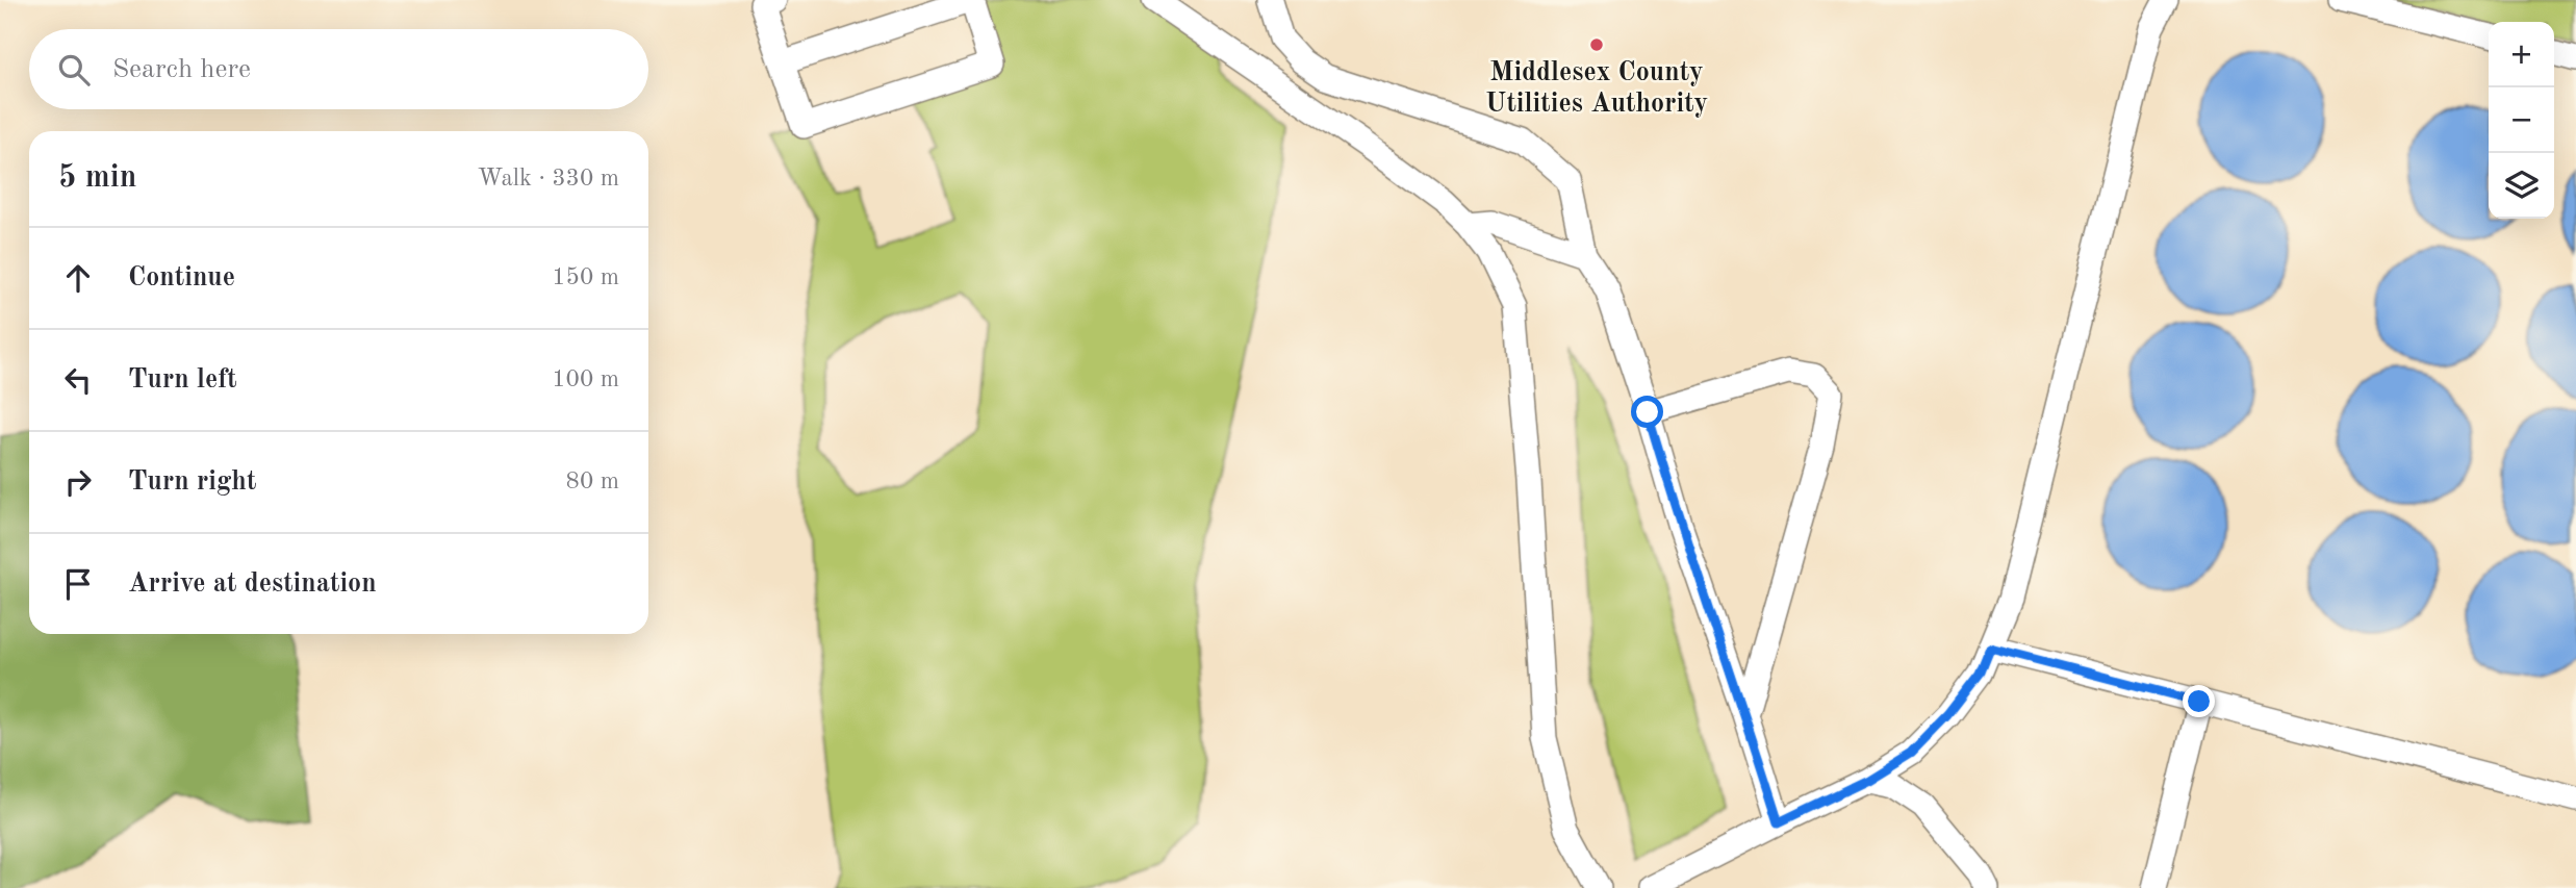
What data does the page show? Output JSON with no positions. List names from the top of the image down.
{
  "places": ["Middlesex County Utilities Authority"],
  "page": {
    "map_buttons": ["+", "−"],
    "search": "Search here",
    "heading": ["5 min", "Walk · 330 m"],
    "list": [
      ["Continue", "150 m"],
      ["Turn left", "100 m"],
      ["Turn right", "80 m"],
      "Arrive at destination"
    ]
  }
}
